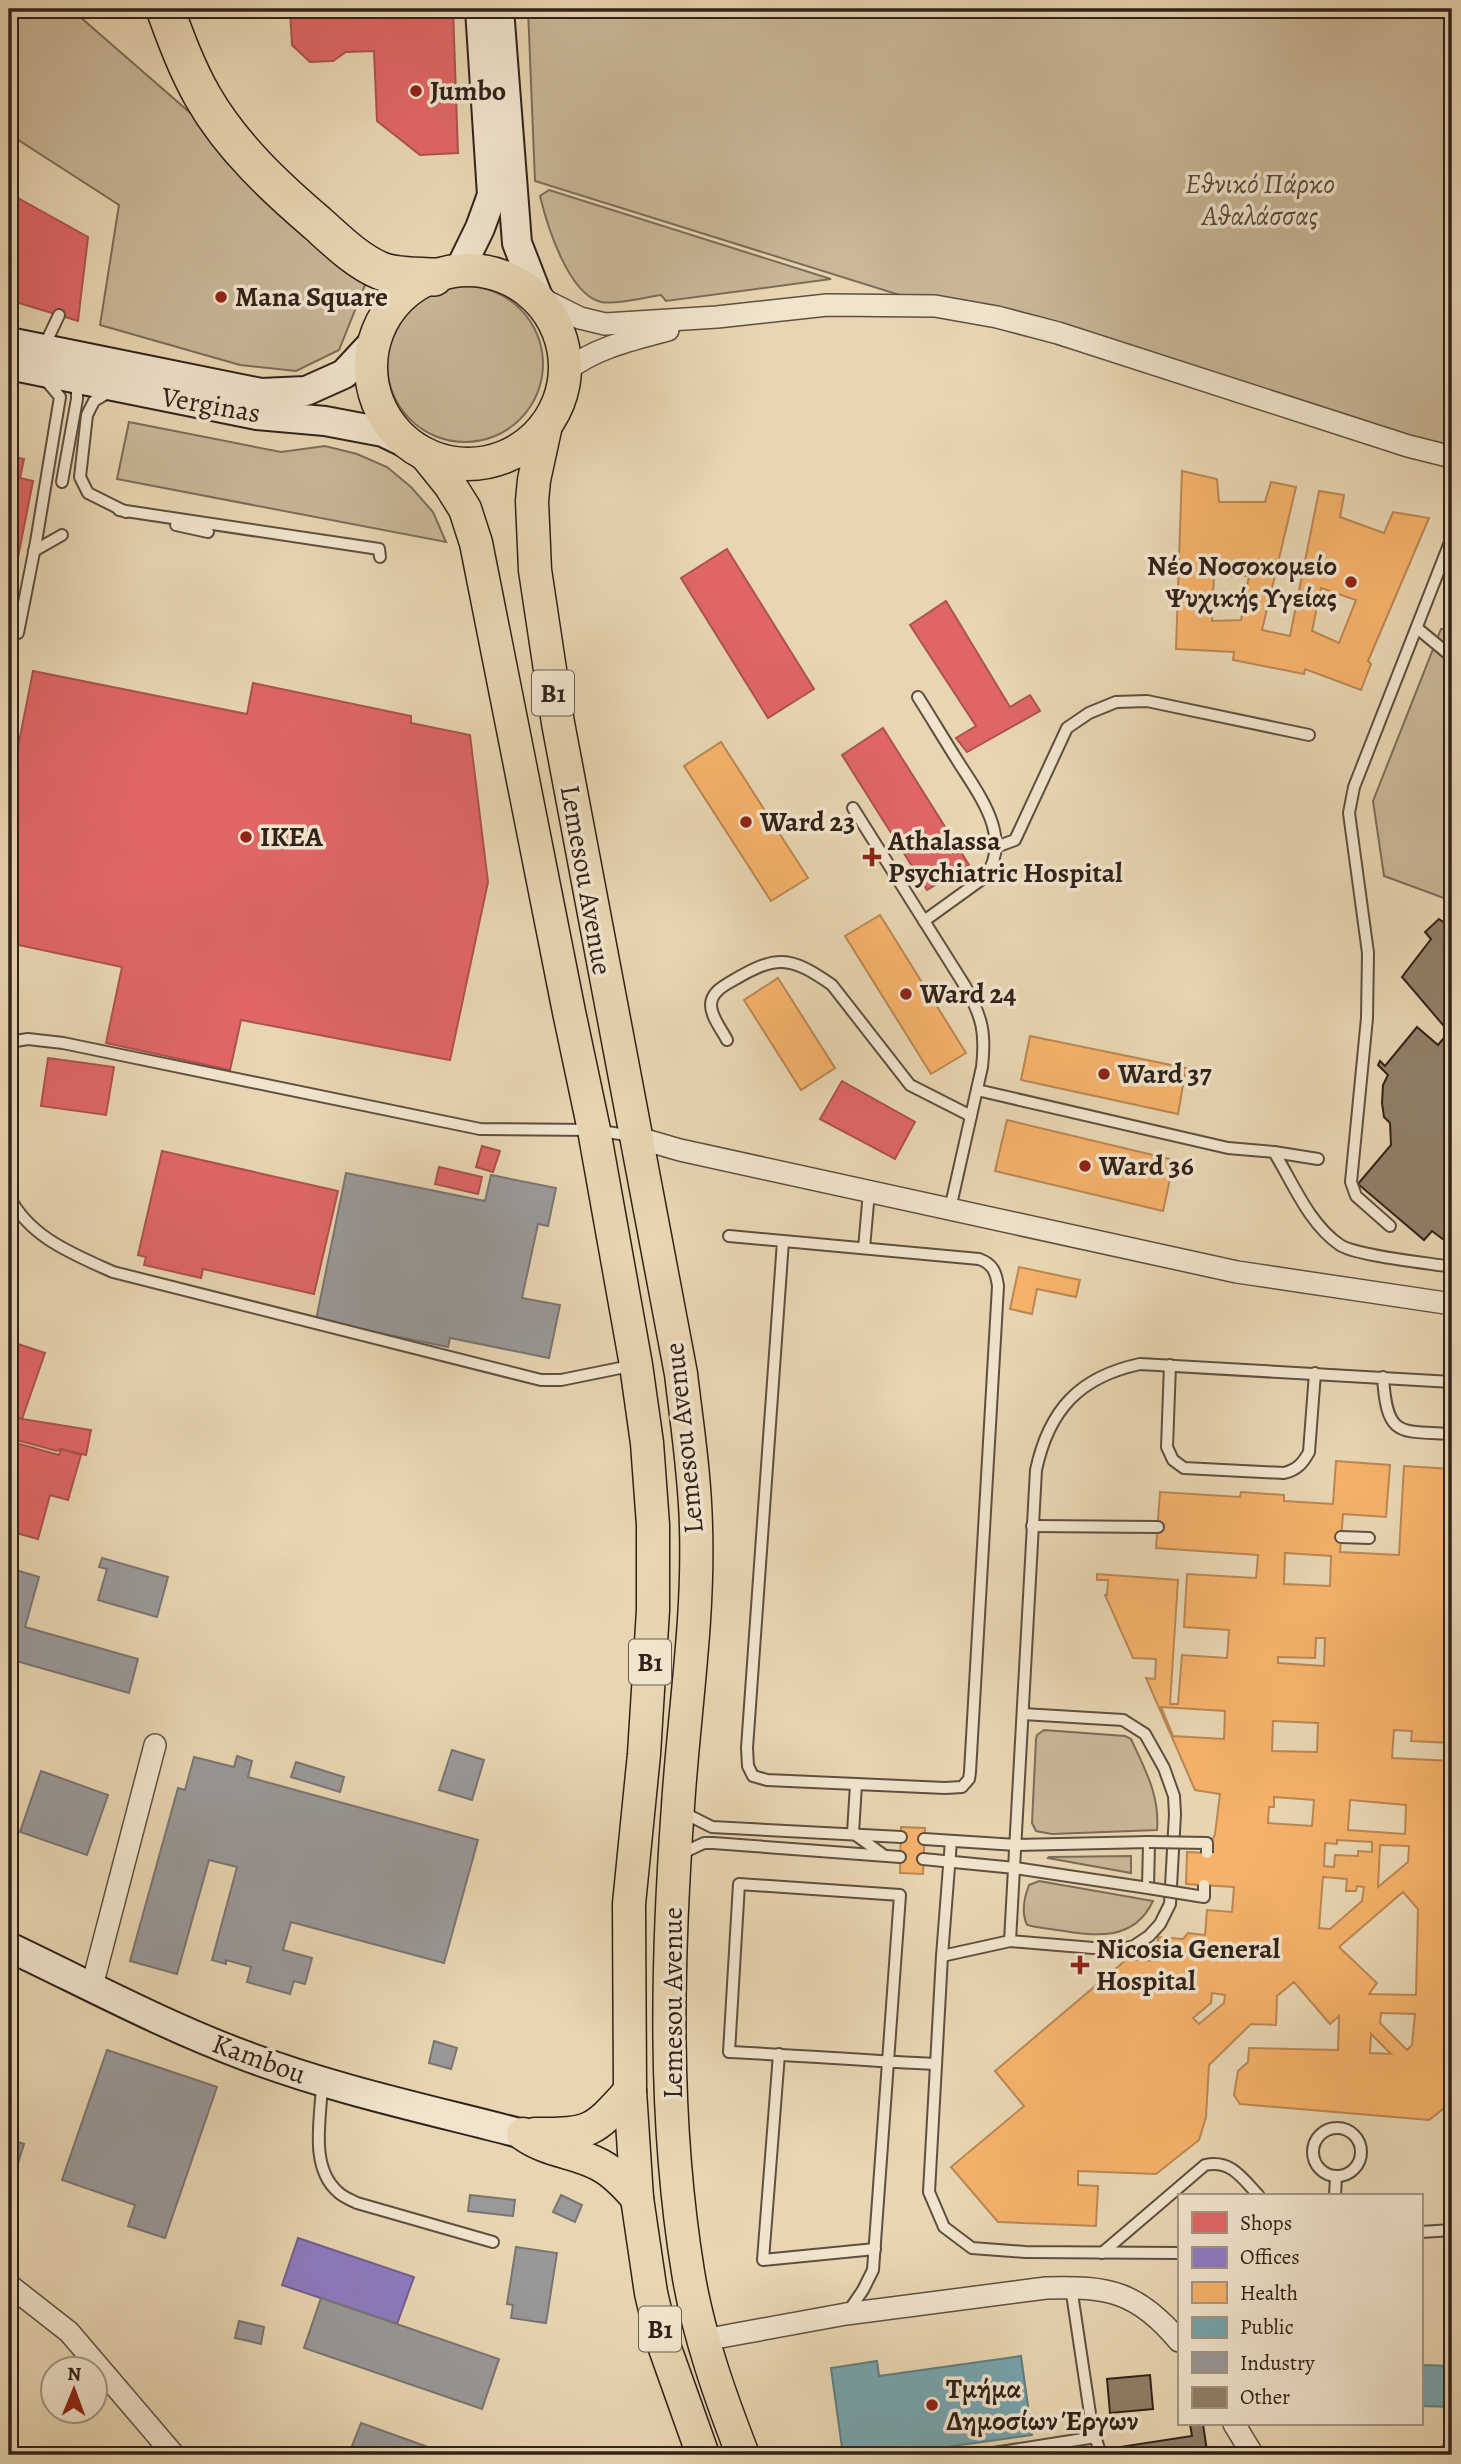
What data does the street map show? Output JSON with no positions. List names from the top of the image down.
{
  "streets": {
    "main road": ["B1", "Lemesou Avenue"],
    "street": ["Verginas", "Kambou"]
  },
  "crossings": [
    ["Verginas", "B1"],
    ["Verginas", "Lemesou Avenue"],
    ["B1", "Lemesou Avenue"]
  ],
  "parks": ["Εθνικό Πάρκο Αθαλάσσας"],
  "places": {
    "other": [
      "Jumbo",
      "Mana Square",
      "Νέο Νοσοκομείο Ψυχικής Υγείας",
      "Ward 23",
      "IKEA",
      "Ward 24",
      "Ward 37",
      "Ward 36",
      "Τμήμα Δημοσίων Έργων"
    ],
    "health": ["Athalassa Psychiatric Hospital", "Nicosia General Hospital"]
  },
  "legend": [
    "Shops",
    "Offices",
    "Health",
    "Public",
    "Industry",
    "Other"
  ],
  "north": "top"
}
